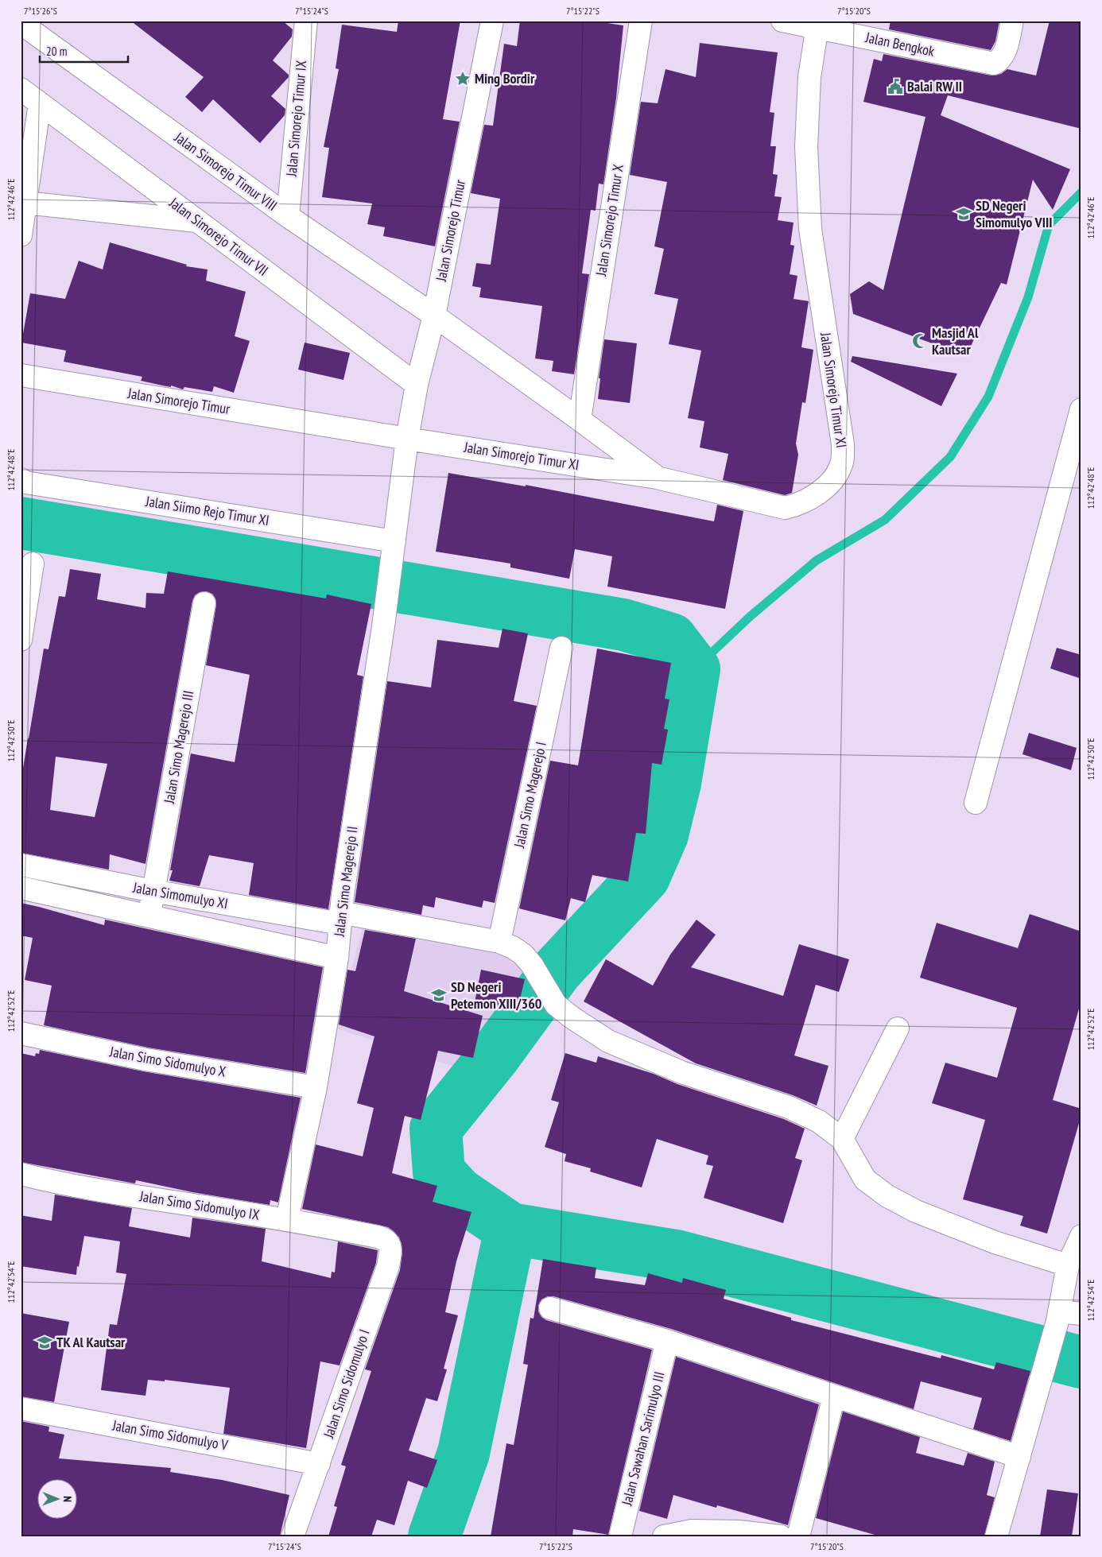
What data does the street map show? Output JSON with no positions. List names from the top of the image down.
{
  "streets": {
    "street": [
      "Jalan Bengkok",
      "Jalan Simorejo Timur IX",
      "Jalan Simorejo Timur VIII",
      "Jalan Simorejo Timur X",
      "Jalan Simorejo Timur",
      "Jalan Simorejo Timur VII",
      "Jalan Simorejo Timur XI",
      "Jalan Siimo Rejo Timur XI",
      "Jalan Simo Magerejo III",
      "Jalan Simo Magerejo I",
      "Jalan Simo Magerejo II",
      "Jalan Simomulyo XI",
      "Jalan Simo Sidomulyo X",
      "Jalan Simo Sidomulyo IX",
      "Jalan Simo Sidomulyo I",
      "Jalan Simo Sidomulyo V",
      "Jalan Sawahan Sarimulyo III"
    ]
  },
  "crossings": [
    ["Jalan Bengkok", "Jalan Simorejo Timur XI"],
    ["Jalan Simorejo Timur IX", "Jalan Simorejo Timur VIII"],
    ["Jalan Simorejo Timur VIII", "Jalan Simorejo Timur"],
    ["Jalan Simorejo Timur", "Jalan Simorejo Timur VII"],
    ["Jalan Simorejo Timur", "Jalan Simorejo Timur XI"],
    ["Jalan Simorejo Timur", "Jalan Siimo Rejo Timur XI"],
    ["Jalan Simorejo Timur", "Jalan Simo Magerejo II"],
    ["Jalan Siimo Rejo Timur XI", "Jalan Simo Magerejo II"],
    ["Jalan Simo Magerejo III", "Jalan Simomulyo XI"],
    ["Jalan Simo Magerejo I", "Jalan Simomulyo XI"],
    ["Jalan Simo Magerejo II", "Jalan Simomulyo XI"],
    ["Jalan Simo Magerejo II", "Jalan Simo Sidomulyo X"],
    ["Jalan Simo Magerejo II", "Jalan Simo Sidomulyo IX"],
    ["Jalan Simo Sidomulyo IX", "Jalan Simo Sidomulyo I"],
    ["Jalan Simo Sidomulyo I", "Jalan Simo Sidomulyo V"]
  ],
  "places": {
    "place": ["Ming Bordir"],
    "public building": ["Balai RW II"],
    "school or university": ["SD Negeri Simomulyo VIII", "SD Negeri Petemon XIII/360", "TK Al Kautsar"],
    "mosque": ["Masjid Al Kautsar"]
  },
  "scale_bar": "20 m",
  "north": "right",
  "coordinates": [
    "7°15'26\"S",
    "7°15'24\"S",
    "7°15'22\"S",
    "7°15'20\"S",
    "112°42'46\"E",
    "112°42'48\"E",
    "112°42'50\"E",
    "112°42'52\"E",
    "112°42'54\"E"
  ]
}
